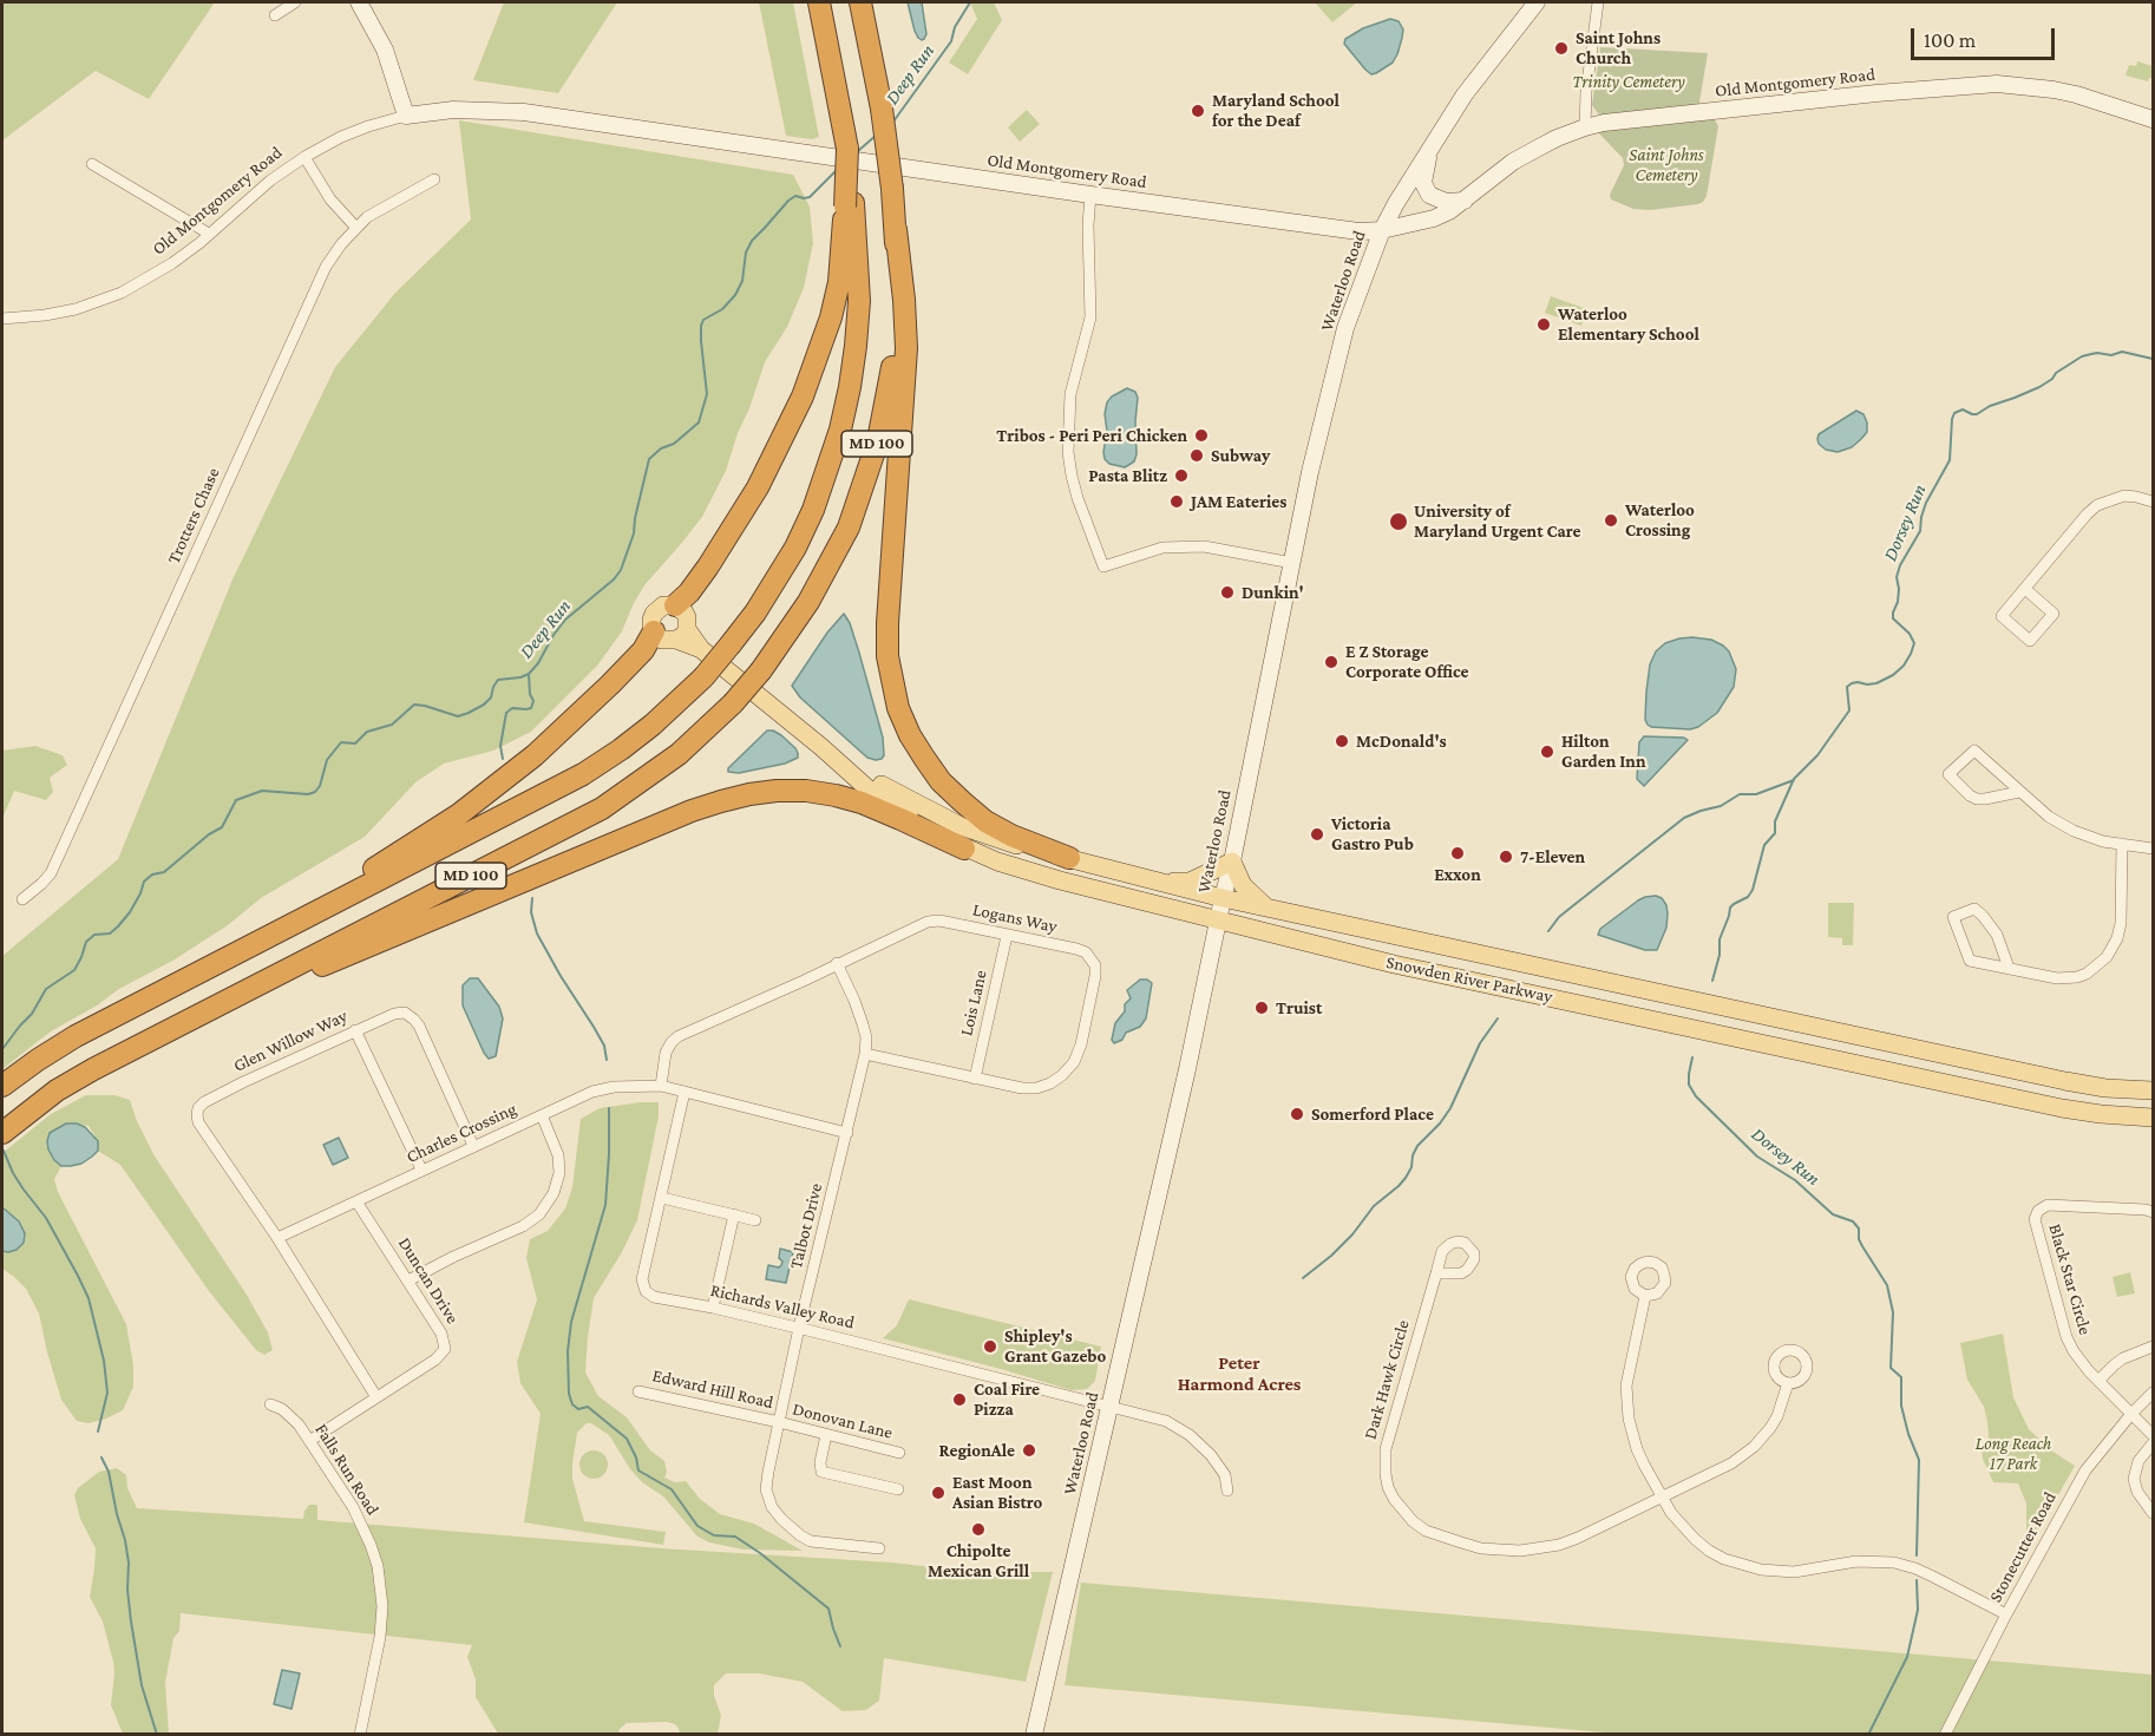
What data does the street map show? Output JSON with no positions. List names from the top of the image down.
{
  "streets": {
    "highway": ["MD 100"],
    "main road": ["Snowden River Parkway"],
    "street": [
      "Old Montgomery Road",
      "Waterloo Road",
      "Trotters Chase",
      "Logans Way",
      "Lois Lane",
      "Glen Willow Way",
      "Charles Crossing",
      "Talbot Drive",
      "Black Star Circle",
      "Duncan Drive",
      "Richards Valley Road",
      "Dark Hawk Circle",
      "Edward Hill Road",
      "Donovan Lane",
      "Falls Run Road",
      "Stonecutter Road"
    ]
  },
  "crossings": [
    ["Old Montgomery Road", "Waterloo Road"],
    ["Waterloo Road", "Snowden River Parkway"],
    ["Waterloo Road", "Richards Valley Road"],
    ["Logans Way", "Lois Lane"],
    ["Logans Way", "Charles Crossing"],
    ["Logans Way", "Talbot Drive"],
    ["Glen Willow Way", "Charles Crossing"],
    ["Charles Crossing", "Talbot Drive"],
    ["Charles Crossing", "Duncan Drive"],
    ["Charles Crossing", "Richards Valley Road"],
    ["Talbot Drive", "Richards Valley Road"],
    ["Talbot Drive", "Edward Hill Road"],
    ["Talbot Drive", "Donovan Lane"],
    ["Black Star Circle", "Stonecutter Road"],
    ["Duncan Drive", "Falls Run Road"],
    ["Edward Hill Road", "Donovan Lane"]
  ],
  "districts": ["Peter Harmond Acres"],
  "water": ["Deep Run", "Dorsey Run"],
  "parks": ["Trinity Cemetery", "Saint Johns Cemetery", "Long Reach 17 Park"],
  "places": [
    "Saint Johns Church",
    "Maryland School for the Deaf",
    "Waterloo Elementary School",
    "Tribos - Peri Peri Chicken",
    "Subway",
    "Pasta Blitz",
    "JAM Eateries",
    "Waterloo Crossing",
    "University of Maryland Urgent Care",
    "Dunkin'",
    "E Z Storage Corporate Office",
    "McDonald's",
    "Hilton Garden Inn",
    "Victoria Gastro Pub",
    "Exxon",
    "7-Eleven",
    "Truist",
    "Somerford Place",
    "Shipley's Grant Gazebo",
    "Coal Fire Pizza",
    "RegionAle",
    "East Moon Asian Bistro",
    "Chipolte Mexican Grill"
  ],
  "scale_bar": "100 m"
}
